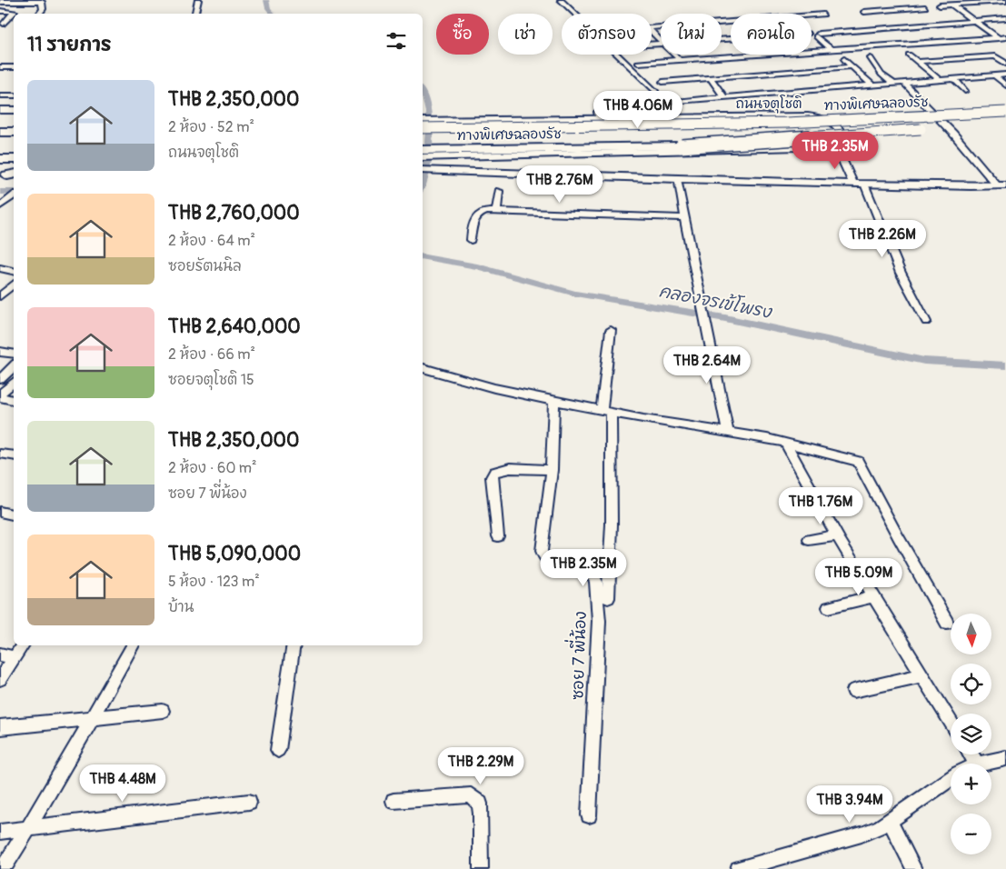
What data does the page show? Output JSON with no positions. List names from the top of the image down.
{
  "streets": {
    "highway": ["ทางพิเศษฉลองรัช"],
    "street": ["ถนนจตุโชติ", "ซอย 7 พี่น้อง"]
  },
  "crossings": [
    ["ถนนจตุโชติ", "ทางพิเศษฉลองรัช"]
  ],
  "water": ["คลองจรเข้โพรง"],
  "north": "bottom",
  "page": {
    "chip": [
      "ซื้อ",
      "เช่า",
      "ตัวกรอง",
      "ใหม่",
      "คอนโด"
    ],
    "heading": "11 รายการ",
    "list": [
      {
        "name": "THB 2,350,000",
        "note": "2 ห้อง · 52 m² · ถนนจตุโชติ"
      },
      {
        "name": "THB 2,760,000",
        "note": "2 ห้อง · 64 m² · ซอยรัตนนิล"
      },
      {
        "name": "THB 2,640,000",
        "note": "2 ห้อง · 66 m² · ซอยจตุโชติ 15"
      },
      {
        "name": "THB 2,350,000",
        "note": "2 ห้อง · 60 m² · ซอย 7 พี่น้อง"
      },
      {
        "name": "THB 5,090,000",
        "note": "5 ห้อง · 123 m² · บ้าน"
      }
    ],
    "price": [
      "THB 4.06M",
      "THB 2.35M",
      "THB 2.76M",
      "THB 2.26M",
      "THB 2.64M",
      "THB 1.76M",
      "THB 2.35M",
      "THB 5.09M",
      "THB 2.29M",
      "THB 4.48M",
      "THB 3.94M"
    ],
    "map_buttons": ["+", "−"]
  }
}
